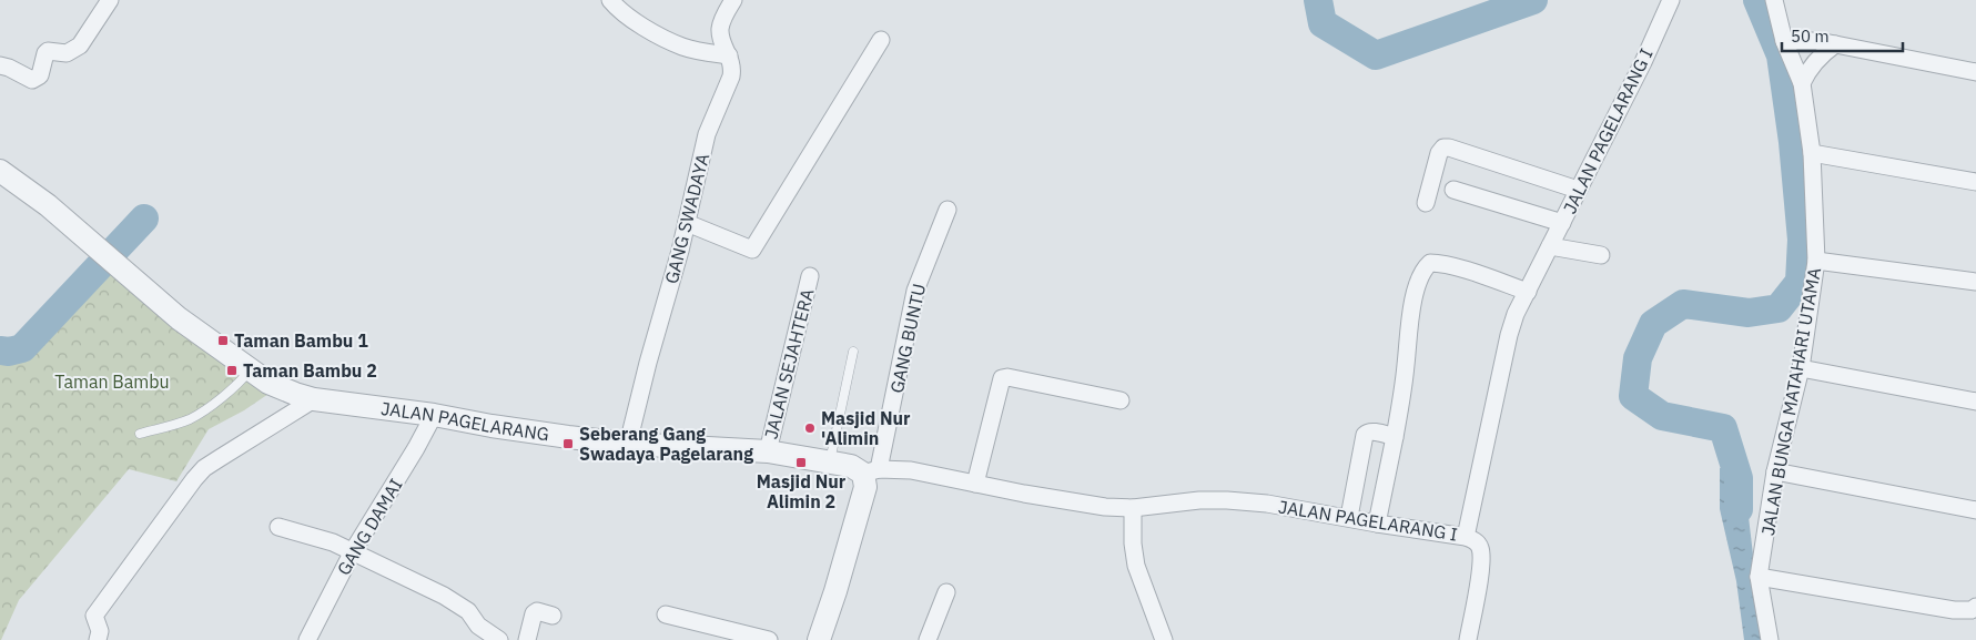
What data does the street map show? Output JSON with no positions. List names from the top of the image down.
{
  "streets": {
    "street": [
      "JALAN PAGELARANG I",
      "GANG SWADAYA",
      "GANG BUNTU",
      "JALAN SEJAHTERA",
      "JALAN BUNGA MATAHARI UTAMA",
      "JALAN PAGELARANG",
      "GANG DAMAI"
    ]
  },
  "crossings": [
    ["JALAN PAGELARANG I", "GANG BUNTU"],
    ["JALAN PAGELARANG I", "JALAN PAGELARANG"],
    ["GANG SWADAYA", "JALAN PAGELARANG"],
    ["GANG BUNTU", "JALAN PAGELARANG"],
    ["JALAN SEJAHTERA", "JALAN PAGELARANG"],
    ["JALAN PAGELARANG", "GANG DAMAI"]
  ],
  "parks": ["Taman Bambu"],
  "places": {
    "transit": [
      "Taman Bambu 1",
      "Taman Bambu 2",
      "Seberang Gang Swadaya Pagelarang",
      "Masjid Nur Alimin 2"
    ],
    "other": ["Masjid Nur 'Alimin"]
  },
  "scale_bar": "50 m"
}
